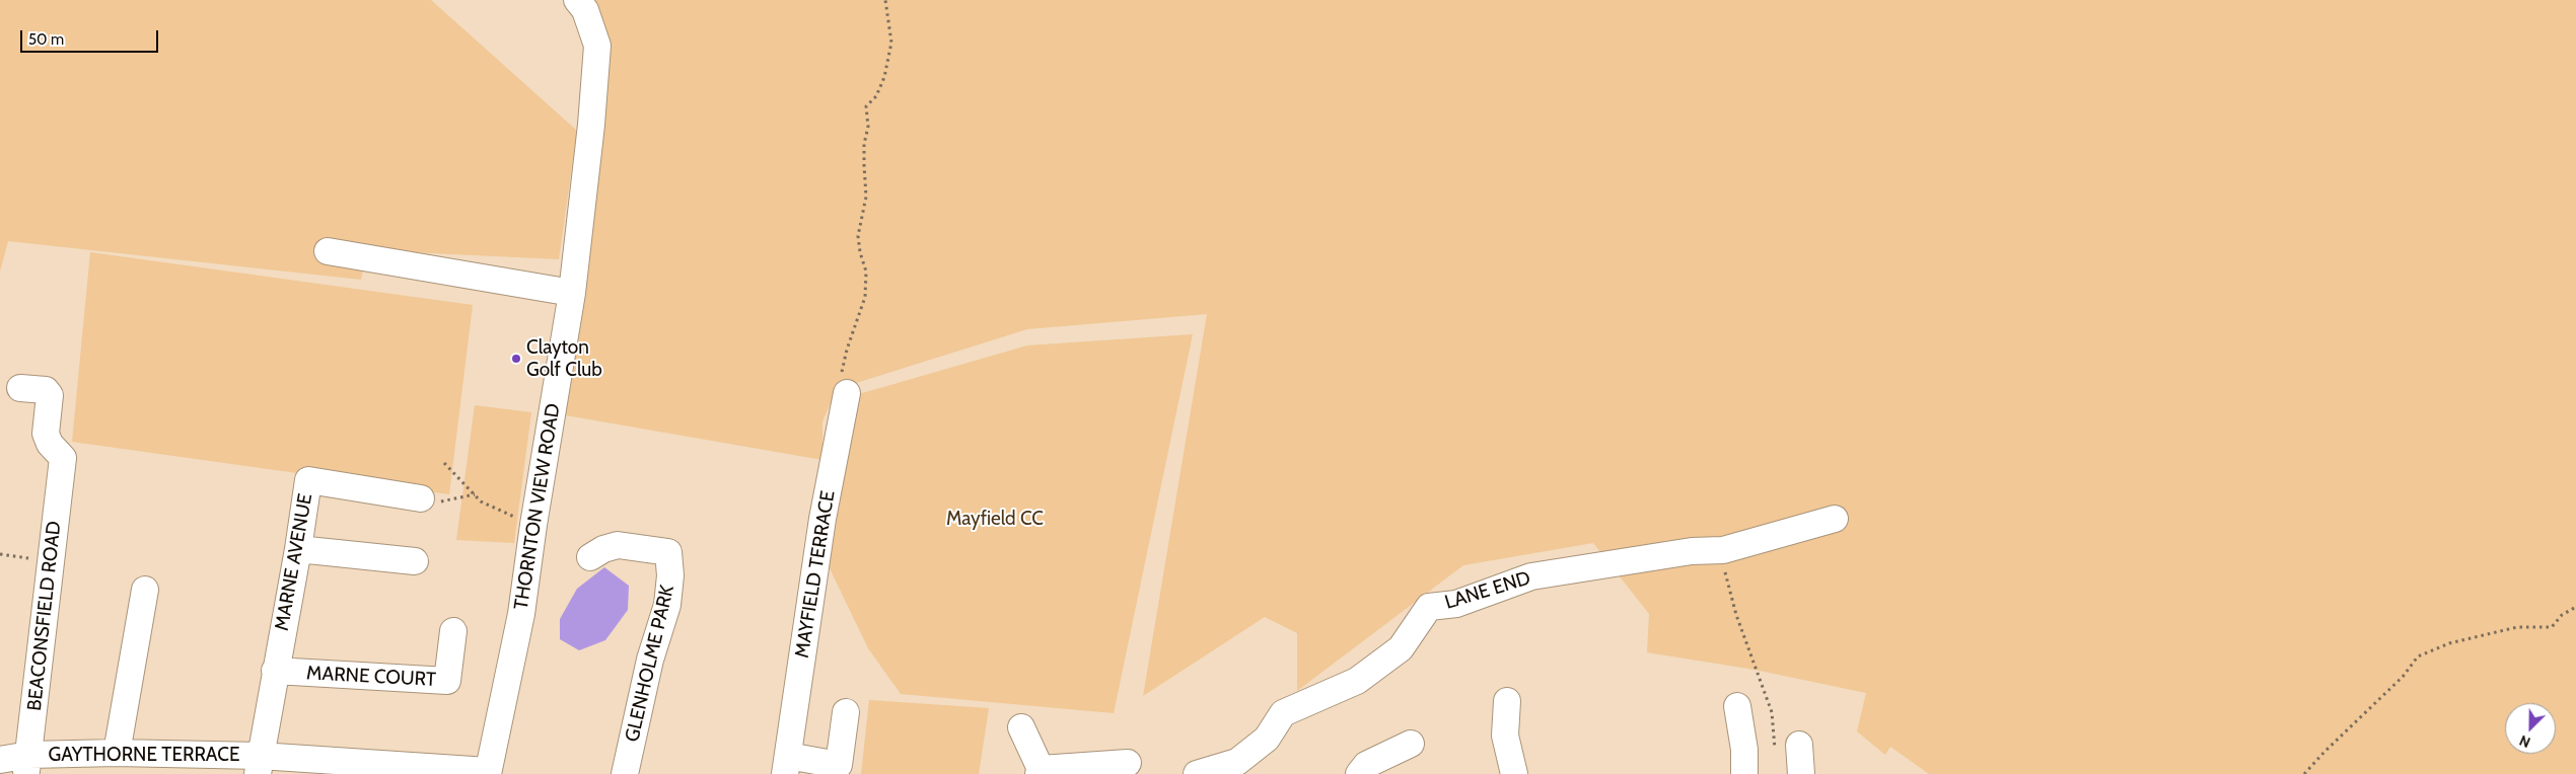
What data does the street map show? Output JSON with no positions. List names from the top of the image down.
{
  "streets": {
    "street": [
      "THORNTON VIEW ROAD",
      "MARNE AVENUE",
      "MAYFIELD TERRACE",
      "LANE END",
      "BEACONSFIELD ROAD",
      "GLENHOLME PARK",
      "MARNE COURT",
      "GAYTHORNE TERRACE"
    ]
  },
  "crossings": [
    ["THORNTON VIEW ROAD", "GAYTHORNE TERRACE"],
    ["MARNE AVENUE", "MARNE COURT"],
    ["MARNE AVENUE", "GAYTHORNE TERRACE"],
    ["BEACONSFIELD ROAD", "GAYTHORNE TERRACE"]
  ],
  "parks": ["Mayfield CC"],
  "places": ["Clayton Golf Club"],
  "scale_bar": "50 m",
  "north": "bottom left"
}
